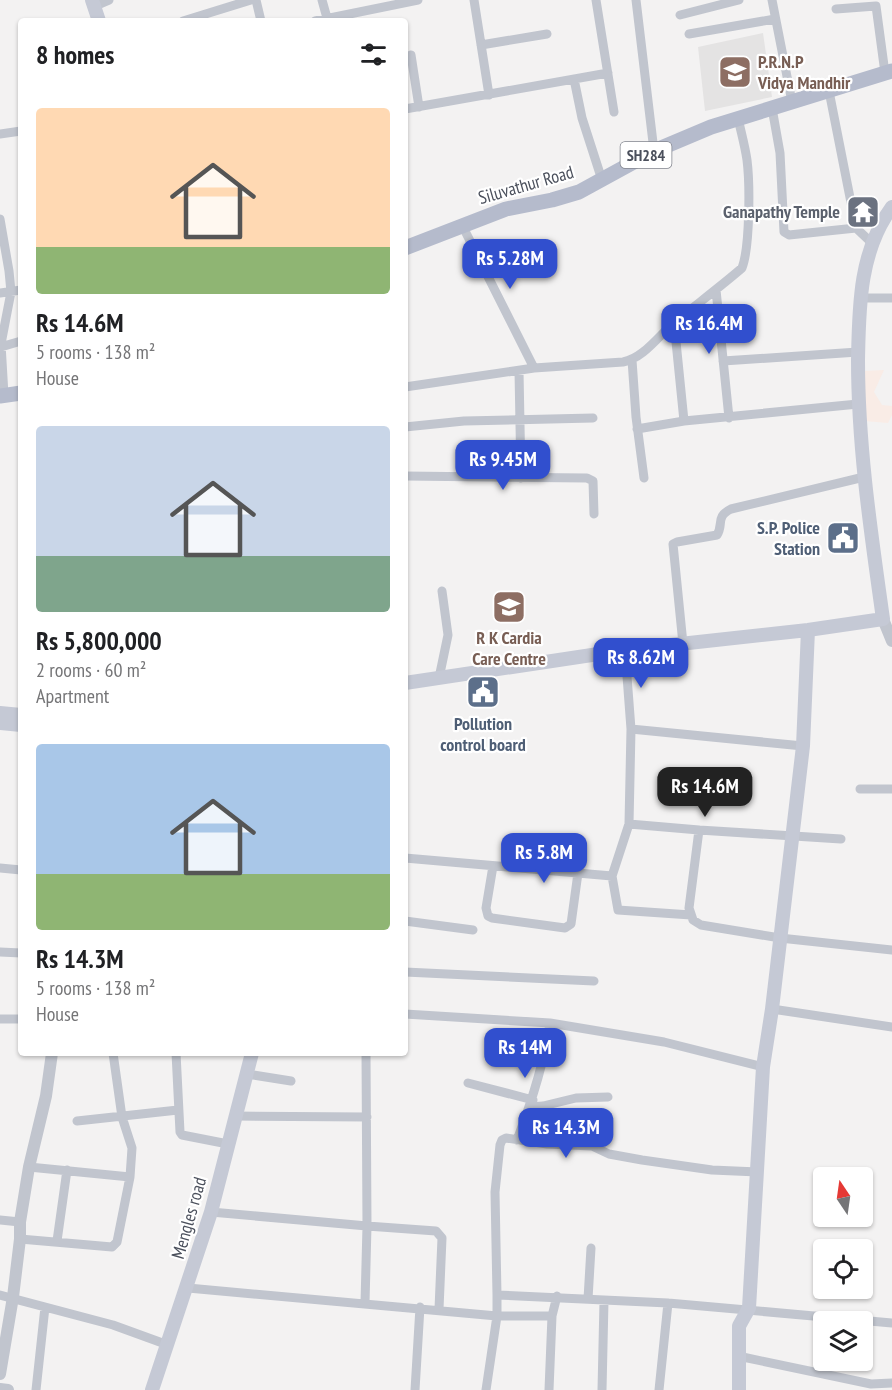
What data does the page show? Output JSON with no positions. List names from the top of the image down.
{
  "streets": {
    "main road": ["SH284", "Siluvathur Road", "Mengles road"]
  },
  "places": {
    "school or university": ["P.R.N.P Vidya Mandhir", "R K Cardia Care Centre"],
    "temple": ["Ganapathy Temple"],
    "public building": ["S.P. Police Station", "Pollution control board"]
  },
  "north": "top",
  "page": {
    "heading": "8 homes",
    "list": [
      {
        "name": "Rs 14.6M",
        "note": "5 rooms · 138 m² · House"
      },
      {
        "name": "Rs 5,800,000",
        "note": "2 rooms · 60 m² · Apartment"
      },
      {
        "name": "Rs 14.3M",
        "note": "5 rooms · 138 m² · House"
      }
    ],
    "price": [
      "Rs 5.28M",
      "Rs 16.4M",
      "Rs 9.45M",
      "Rs 8.62M",
      "Rs 14.6M",
      "Rs 5.8M",
      "Rs 14M",
      "Rs 14.3M"
    ]
  }
}
